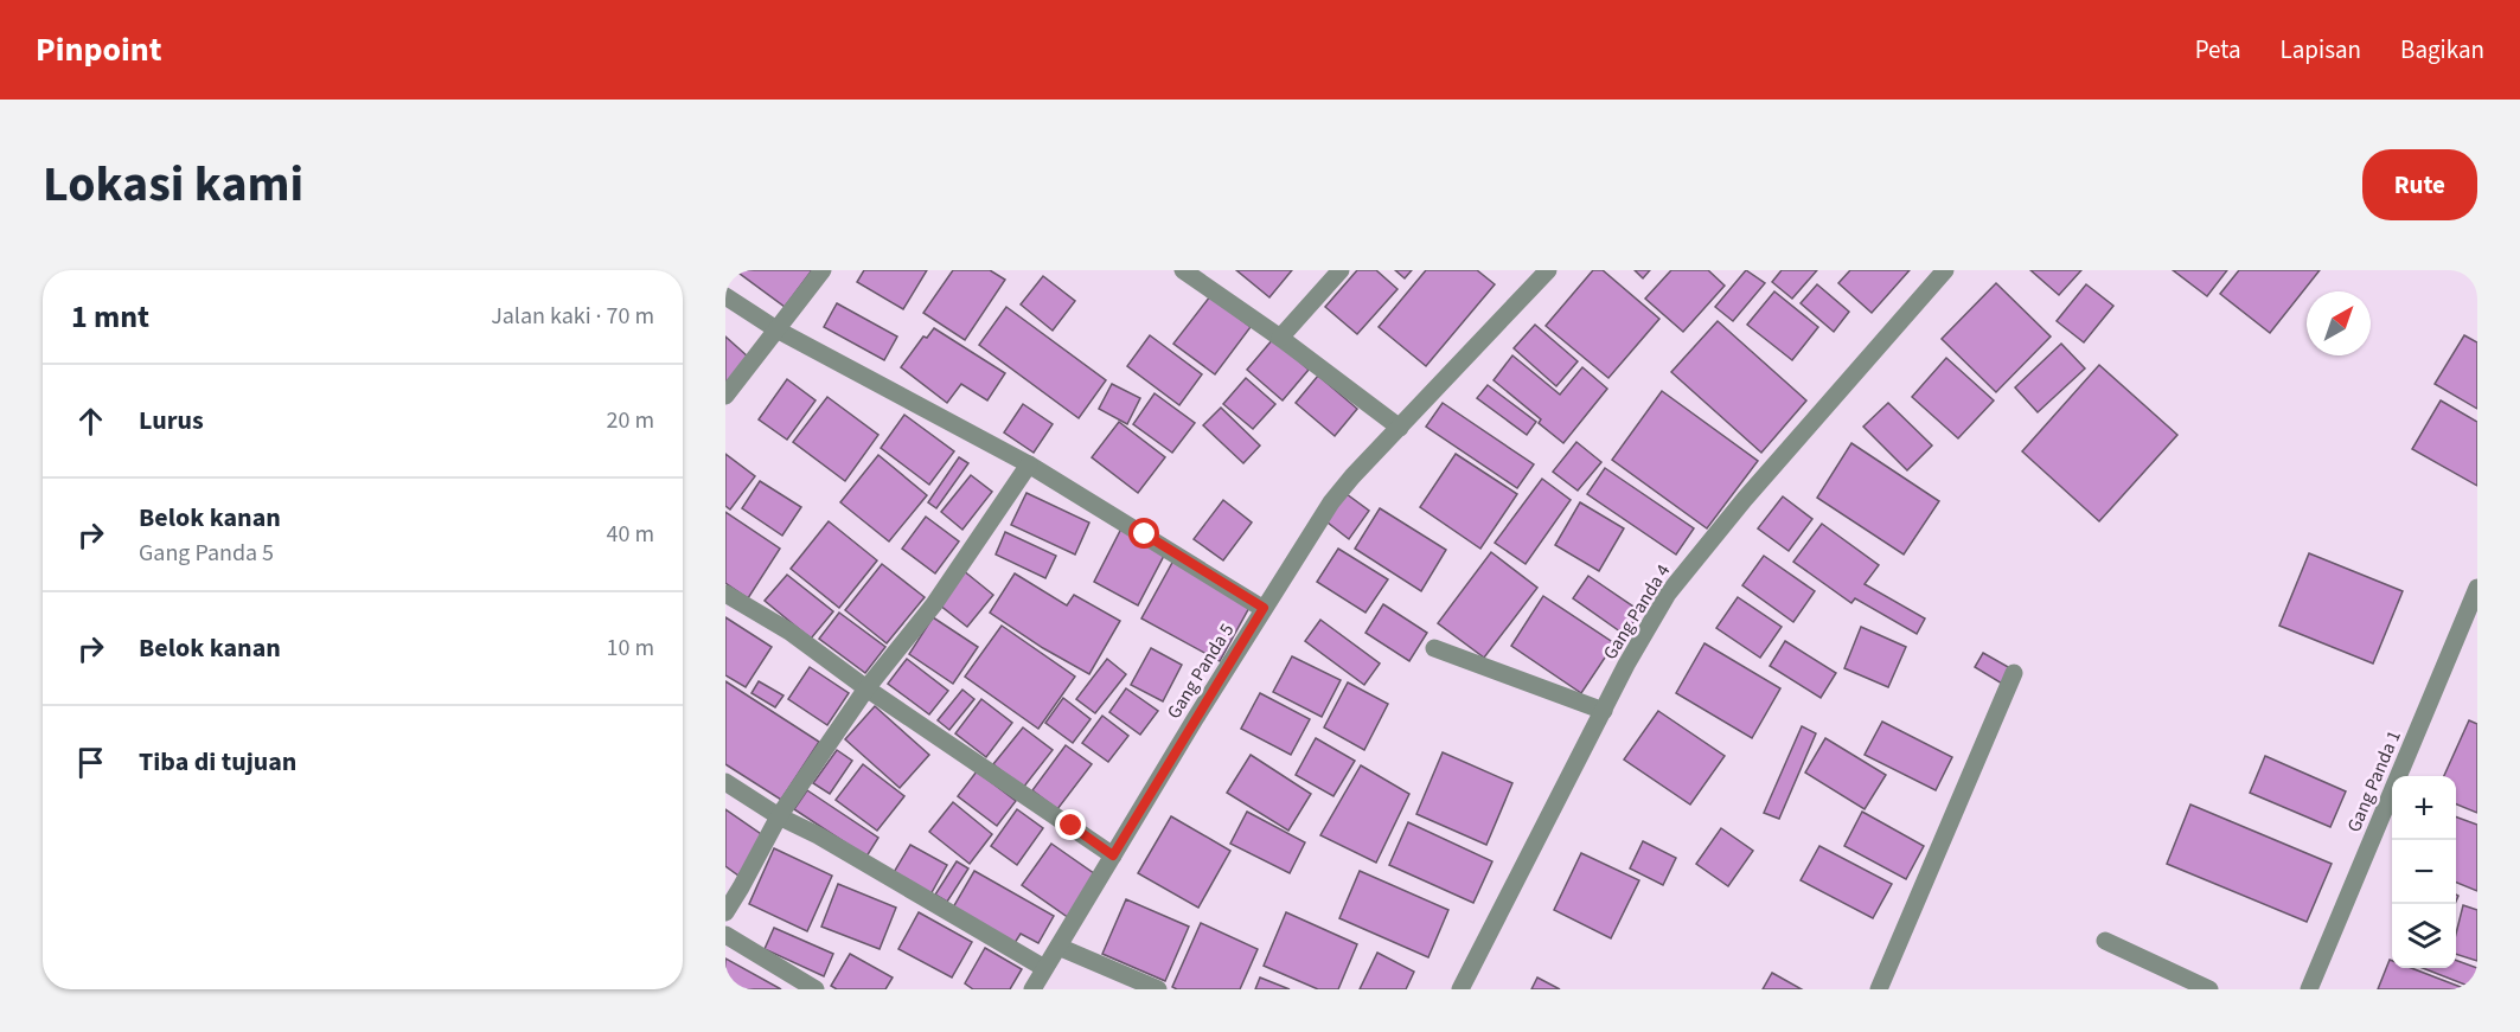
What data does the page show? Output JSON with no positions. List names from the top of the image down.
{
  "streets": {
    "street": ["Gang Panda 4", "Gang Panda 5", "Gang Panda 1"]
  },
  "north": "top right",
  "page": {
    "header": "Pinpoint",
    "nav": ["Peta", "Lapisan", "Bagikan"],
    "title": "Lokasi kami",
    "buttons": "Rute",
    "heading": ["1 mnt", "Jalan kaki · 70 m"],
    "list": [
      ["Lurus", "20 m"],
      ["Belok kanan", "Gang Panda 5", "40 m"],
      ["Belok kanan", "10 m"],
      "Tiba di tujuan"
    ],
    "map_buttons": ["+", "−"]
  }
}
